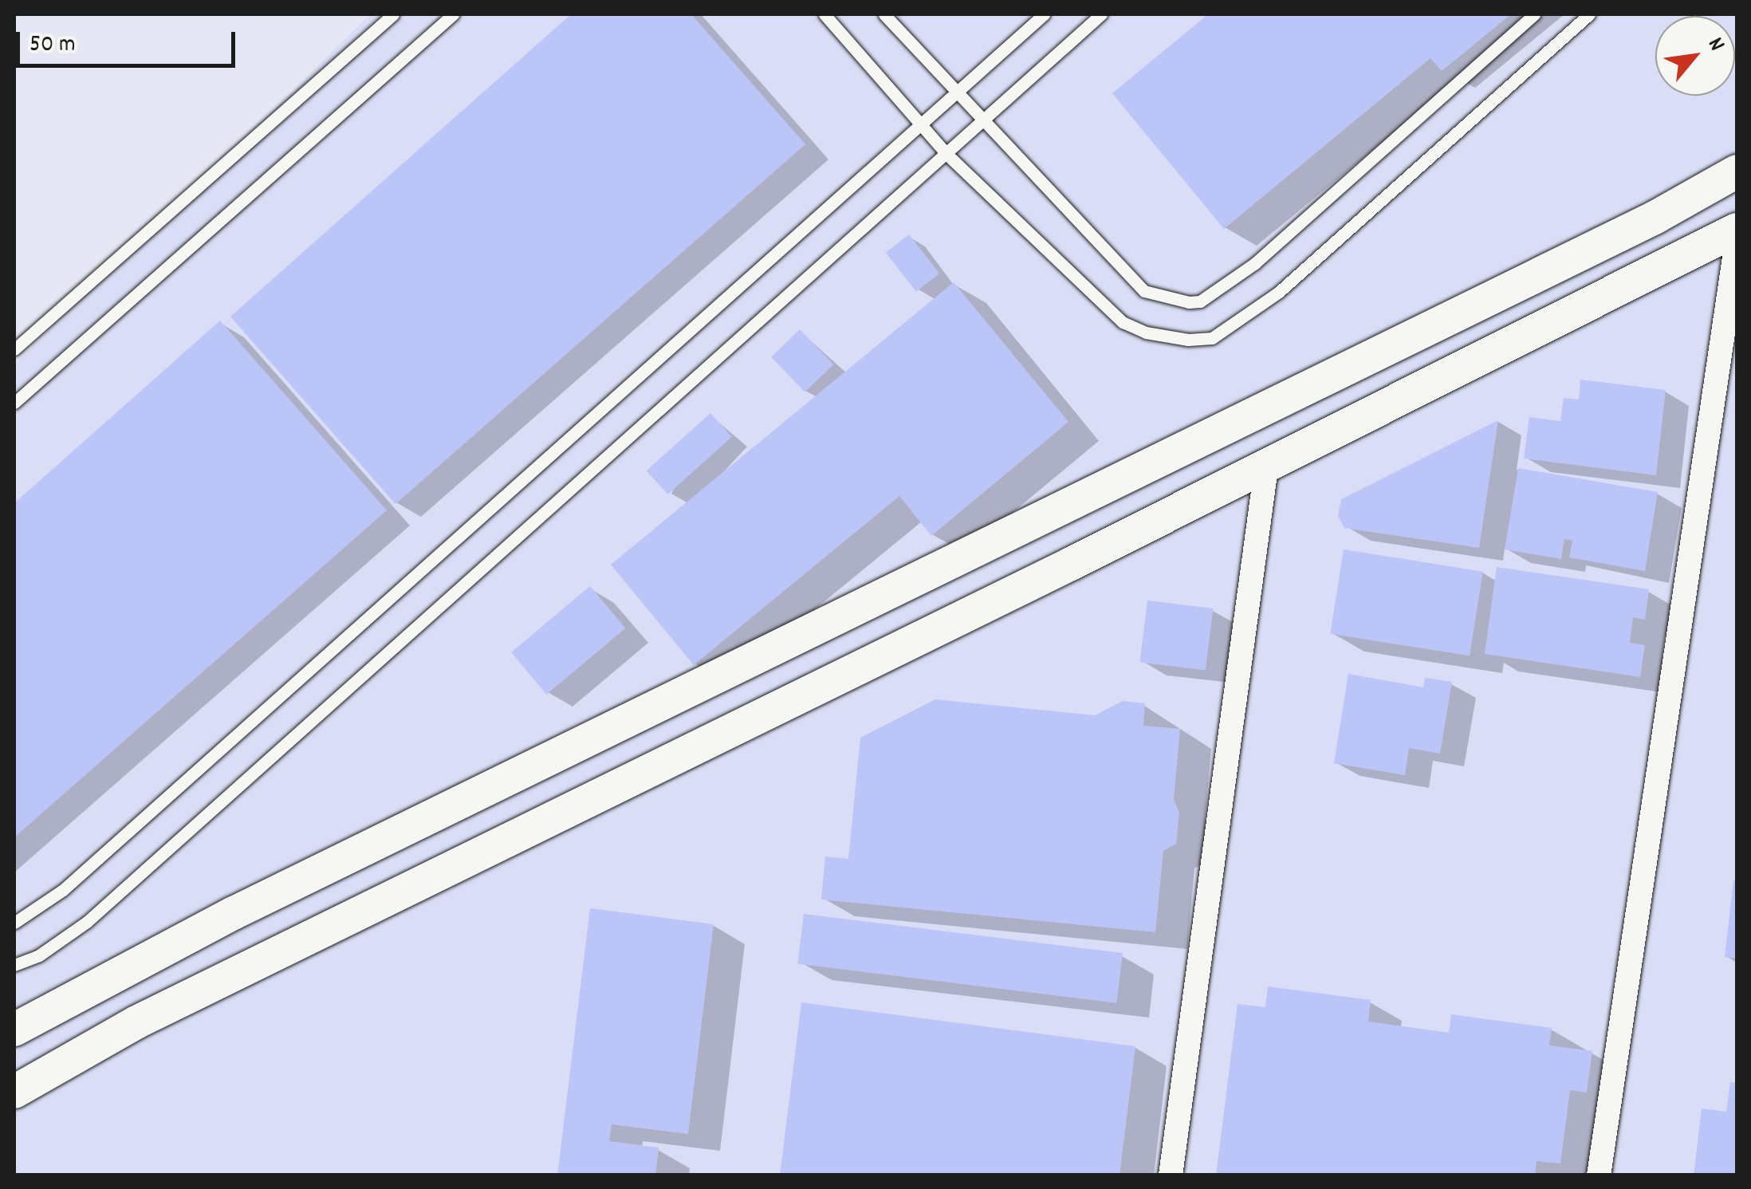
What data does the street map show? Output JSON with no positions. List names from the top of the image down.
{
  "scale_bar": "50 m",
  "north": "top right"
}
